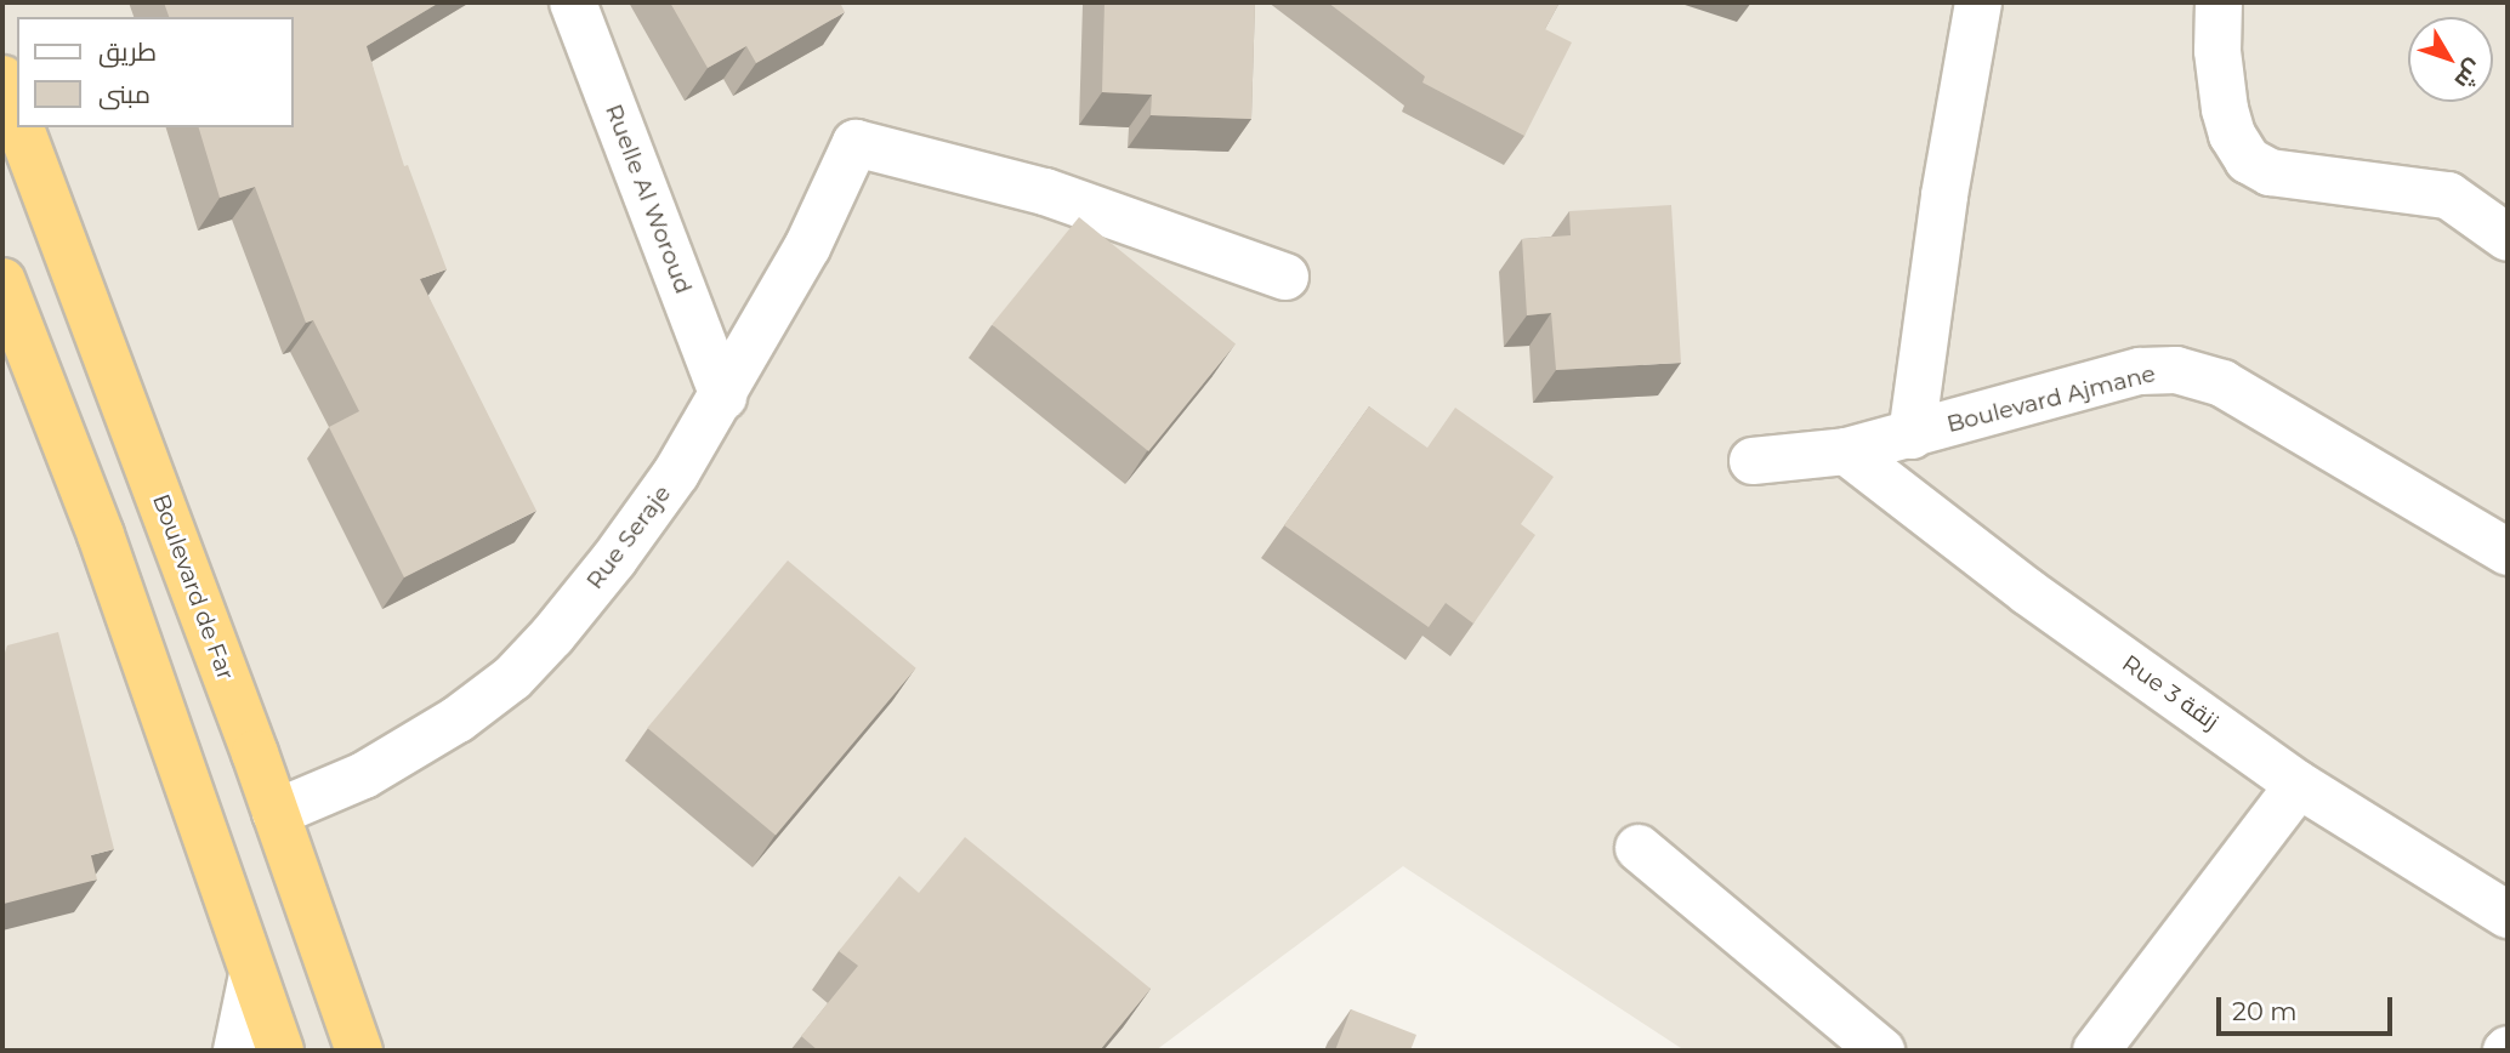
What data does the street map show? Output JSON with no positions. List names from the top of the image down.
{
  "streets": {
    "highway": ["Boulevard de Far"],
    "street": [
      "Ruelle Al Woroud",
      "Boulevard Ajmane",
      "Rue Seraje",
      "Rue 3 زنقة"
    ]
  },
  "crossings": [
    ["Ruelle Al Woroud", "Rue Seraje"],
    ["Boulevard Ajmane", "Rue 3 زنقة"],
    ["Rue Seraje", "Boulevard de Far"]
  ],
  "legend": ["طريق", "مبنى"],
  "scale_bar": "20 m",
  "north": "bottom right"
}
